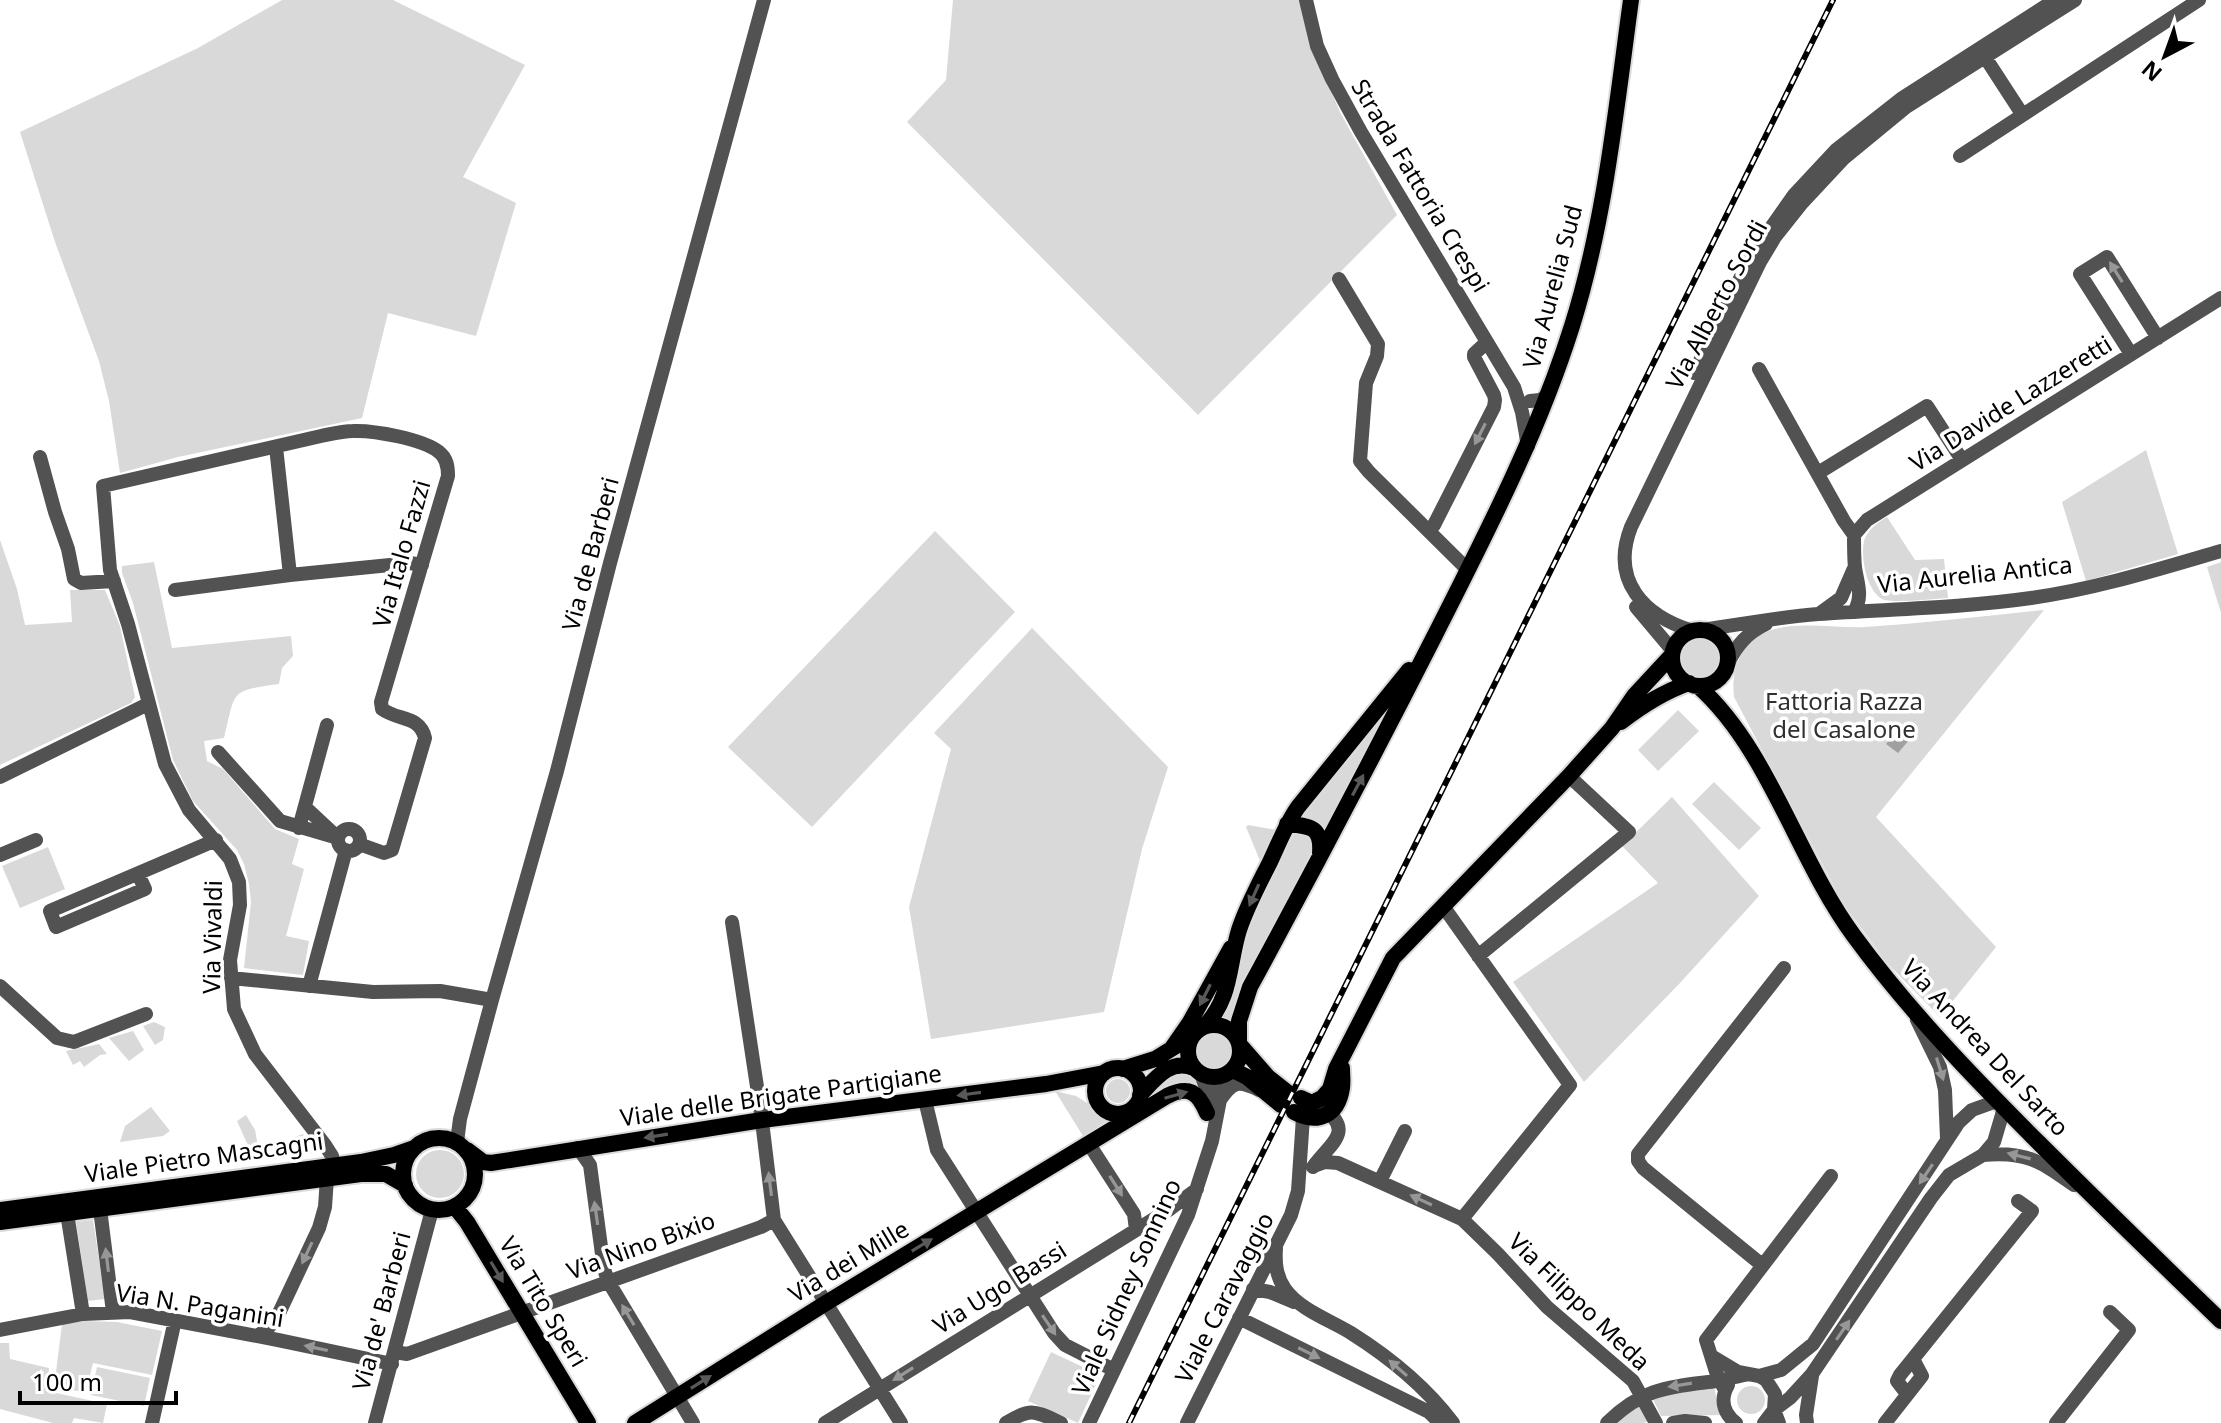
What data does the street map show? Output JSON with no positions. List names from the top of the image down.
{
  "streets": {
    "main road": [
      "Via Aurelia Sud",
      "Via Aurelia Antica",
      "Via Andrea Del Sarto",
      "Viale delle Brigate Partigiane",
      "Viale Pietro Mascagni",
      "Via dei Mille",
      "Via Tito Speri"
    ],
    "street": [
      "Strada Fattoria Crespi",
      "Via Alberto Sordi",
      "Via Davide Lazzeretti",
      "Via Italo Fazzi",
      "Via de Barberi",
      "Via Vivaldi",
      "Via Nino Bixio",
      "Viale Sidney Sonnino",
      "Via Ugo Bassi",
      "Viale Caravaggio",
      "Via Filippo Meda",
      "Via N. Paganini",
      "Via de' Barberi"
    ]
  },
  "crossings": [
    ["Strada Fattoria Crespi", "Via Aurelia Sud"],
    ["Via Alberto Sordi", "Via Aurelia Antica"],
    ["Via Alberto Sordi", "Via Andrea Del Sarto"],
    ["Via Italo Fazzi", "Via Vivaldi"],
    ["Via de Barberi", "Viale delle Brigate Partigiane"],
    ["Via de Barberi", "Viale Pietro Mascagni"],
    ["Via de Barberi", "Via Tito Speri"],
    ["Via de Barberi", "Via de' Barberi"],
    ["Via Aurelia Antica", "Via Andrea Del Sarto"],
    ["Via Aurelia Antica", "Viale Caravaggio"],
    ["Via Vivaldi", "Viale Pietro Mascagni"],
    ["Viale delle Brigate Partigiane", "Viale Pietro Mascagni"],
    ["Viale delle Brigate Partigiane", "Via dei Mille"],
    ["Viale delle Brigate Partigiane", "Via Tito Speri"],
    ["Viale delle Brigate Partigiane", "Via de' Barberi"],
    ["Viale Pietro Mascagni", "Via Tito Speri"],
    ["Viale Pietro Mascagni", "Via de' Barberi"],
    ["Via Nino Bixio", "Via Tito Speri"],
    ["Via Nino Bixio", "Via N. Paganini"],
    ["Via Nino Bixio", "Via de' Barberi"],
    ["Viale Sidney Sonnino", "Via Ugo Bassi"],
    ["Via Tito Speri", "Via de' Barberi"],
    ["Via N. Paganini", "Via de' Barberi"]
  ],
  "one_way": [
    "Viale delle Brigate Partigiane",
    "Via dei Mille",
    "Via Ugo Bassi",
    "Via Tito Speri"
  ],
  "parks": ["Fattoria Razza del Casalone"],
  "scale_bar": "100 m",
  "north": "bottom left"
}
